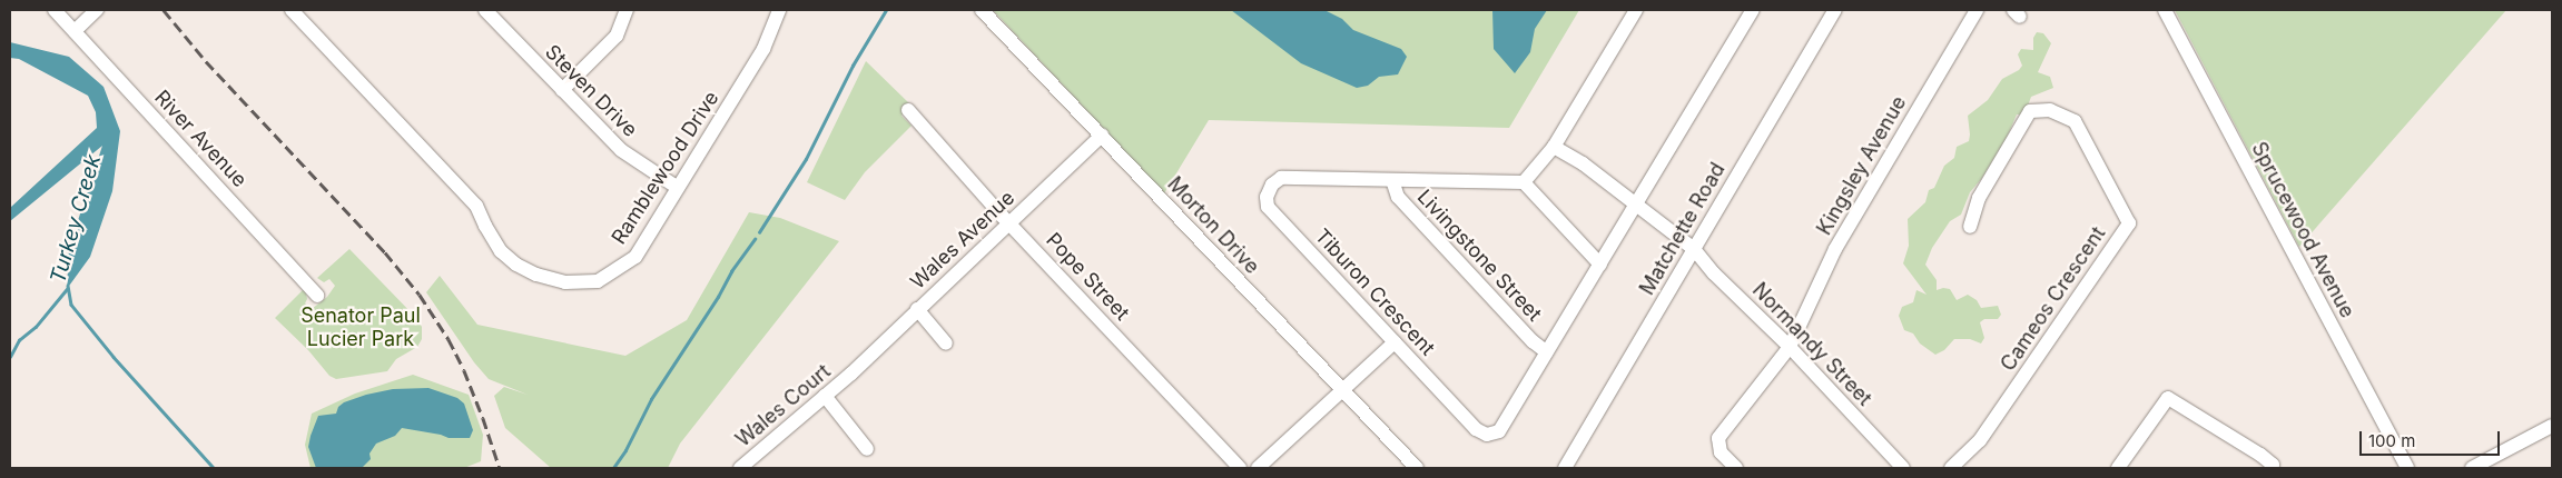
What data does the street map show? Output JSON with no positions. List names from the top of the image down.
{
  "streets": {
    "street": [
      "Steven Drive",
      "River Avenue",
      "Kingsley Avenue",
      "Ramblewood Drive",
      "Morton Drive",
      "Matchette Road",
      "Sprucewood Avenue",
      "Wales Avenue",
      "Livingstone Street",
      "Pope Street",
      "Tiburon Crescent",
      "Cameos Crescent",
      "Normandy Street",
      "Wales Court"
    ]
  },
  "crossings": [
    ["Steven Drive", "Ramblewood Drive"],
    ["Kingsley Avenue", "Normandy Street"],
    ["Morton Drive", "Wales Avenue"],
    ["Matchette Road", "Normandy Street"],
    ["Wales Avenue", "Pope Street"],
    ["Wales Avenue", "Wales Court"],
    ["Livingstone Street", "Tiburon Crescent"],
    ["Tiburon Crescent", "Normandy Street"]
  ],
  "water": ["Turkey Creek"],
  "parks": ["Senator Paul Lucier Park"],
  "scale_bar": "100 m"
}
